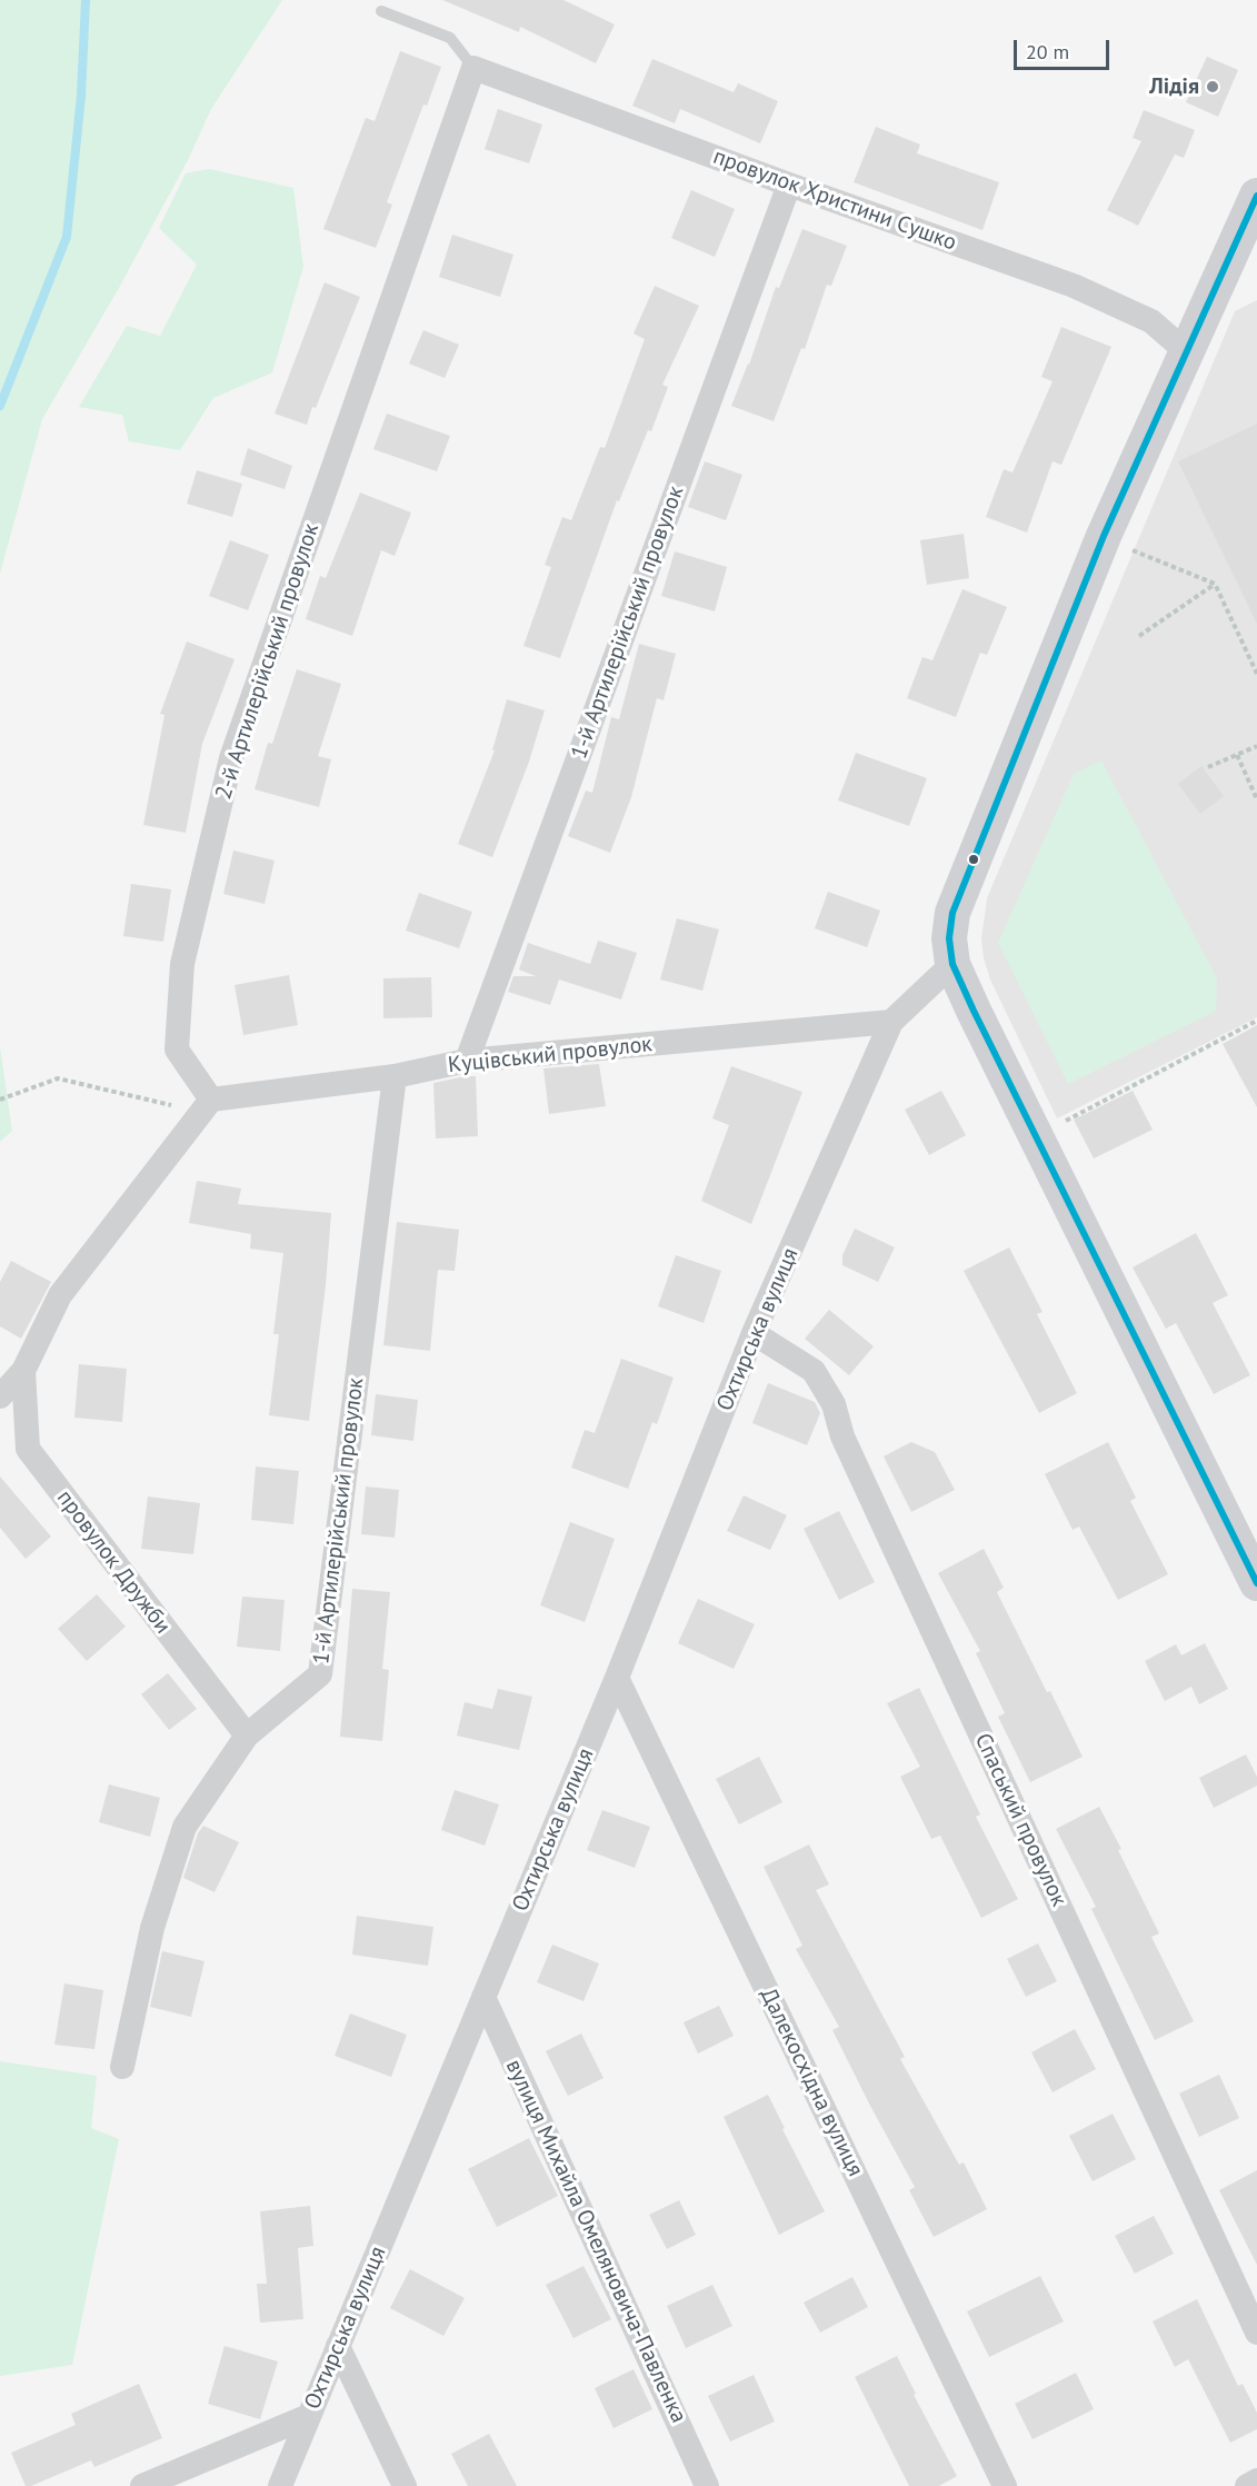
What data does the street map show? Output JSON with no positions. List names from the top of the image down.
{
  "streets": {
    "street": [
      "провулок Христини Сушко",
      "1-й Артилерійський провулок",
      "2-й Артилерійський провулок",
      "Куцівський провулок",
      "Охтирська вулиця",
      "провулок Дружби",
      "Спаський провулок",
      "Далекосхідна вулиця",
      "вулиця Михайла Омеляновича-Павленка"
    ]
  },
  "crossings": [
    ["провулок Христини Сушко", "1-й Артилерійський провулок"],
    ["провулок Христини Сушко", "2-й Артилерійський провулок"],
    ["1-й Артилерійський провулок", "Куцівський провулок"],
    ["1-й Артилерійський провулок", "провулок Дружби"],
    ["2-й Артилерійський провулок", "Куцівський провулок"],
    ["Куцівський провулок", "Охтирська вулиця"],
    ["Охтирська вулиця", "Спаський провулок"],
    ["Охтирська вулиця", "Далекосхідна вулиця"],
    ["Охтирська вулиця", "вулиця Михайла Омеляновича-Павленка"]
  ],
  "places": ["Лідія"],
  "scale_bar": "20 m"
}
